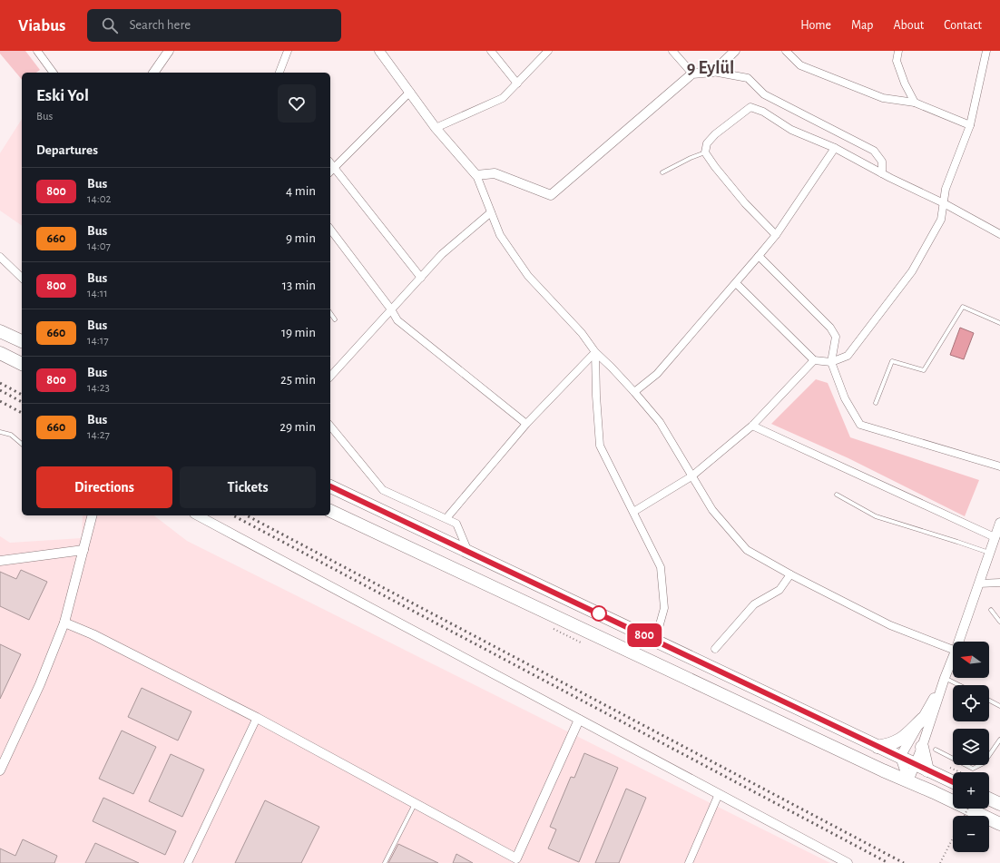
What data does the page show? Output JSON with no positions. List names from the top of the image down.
{
  "districts": ["9 Eylül"],
  "lines": ["bus line 800"],
  "north": "left",
  "page": {
    "header": "Viabus",
    "search": "Search here",
    "nav": [
      "Home",
      "Map",
      "About",
      "Contact"
    ],
    "on_map": "800",
    "heading": [
      ["Eski Yol", "Bus"],
      "Departures"
    ],
    "list": [
      {
        "mark": "800",
        "name": "Bus",
        "note": "14:02",
        "value": "4 min"
      },
      {
        "mark": "660",
        "name": "Bus",
        "note": "14:07",
        "value": "9 min"
      },
      {
        "mark": "800",
        "name": "Bus",
        "note": "14:11",
        "value": "13 min"
      },
      {
        "mark": "660",
        "name": "Bus",
        "note": "14:17",
        "value": "19 min"
      },
      {
        "mark": "800",
        "name": "Bus",
        "note": "14:23",
        "value": "25 min"
      },
      {
        "mark": "660",
        "name": "Bus",
        "note": "14:27",
        "value": "29 min"
      }
    ],
    "buttons": ["Directions", "Tickets"],
    "map_buttons": ["+", "−"]
  }
}
